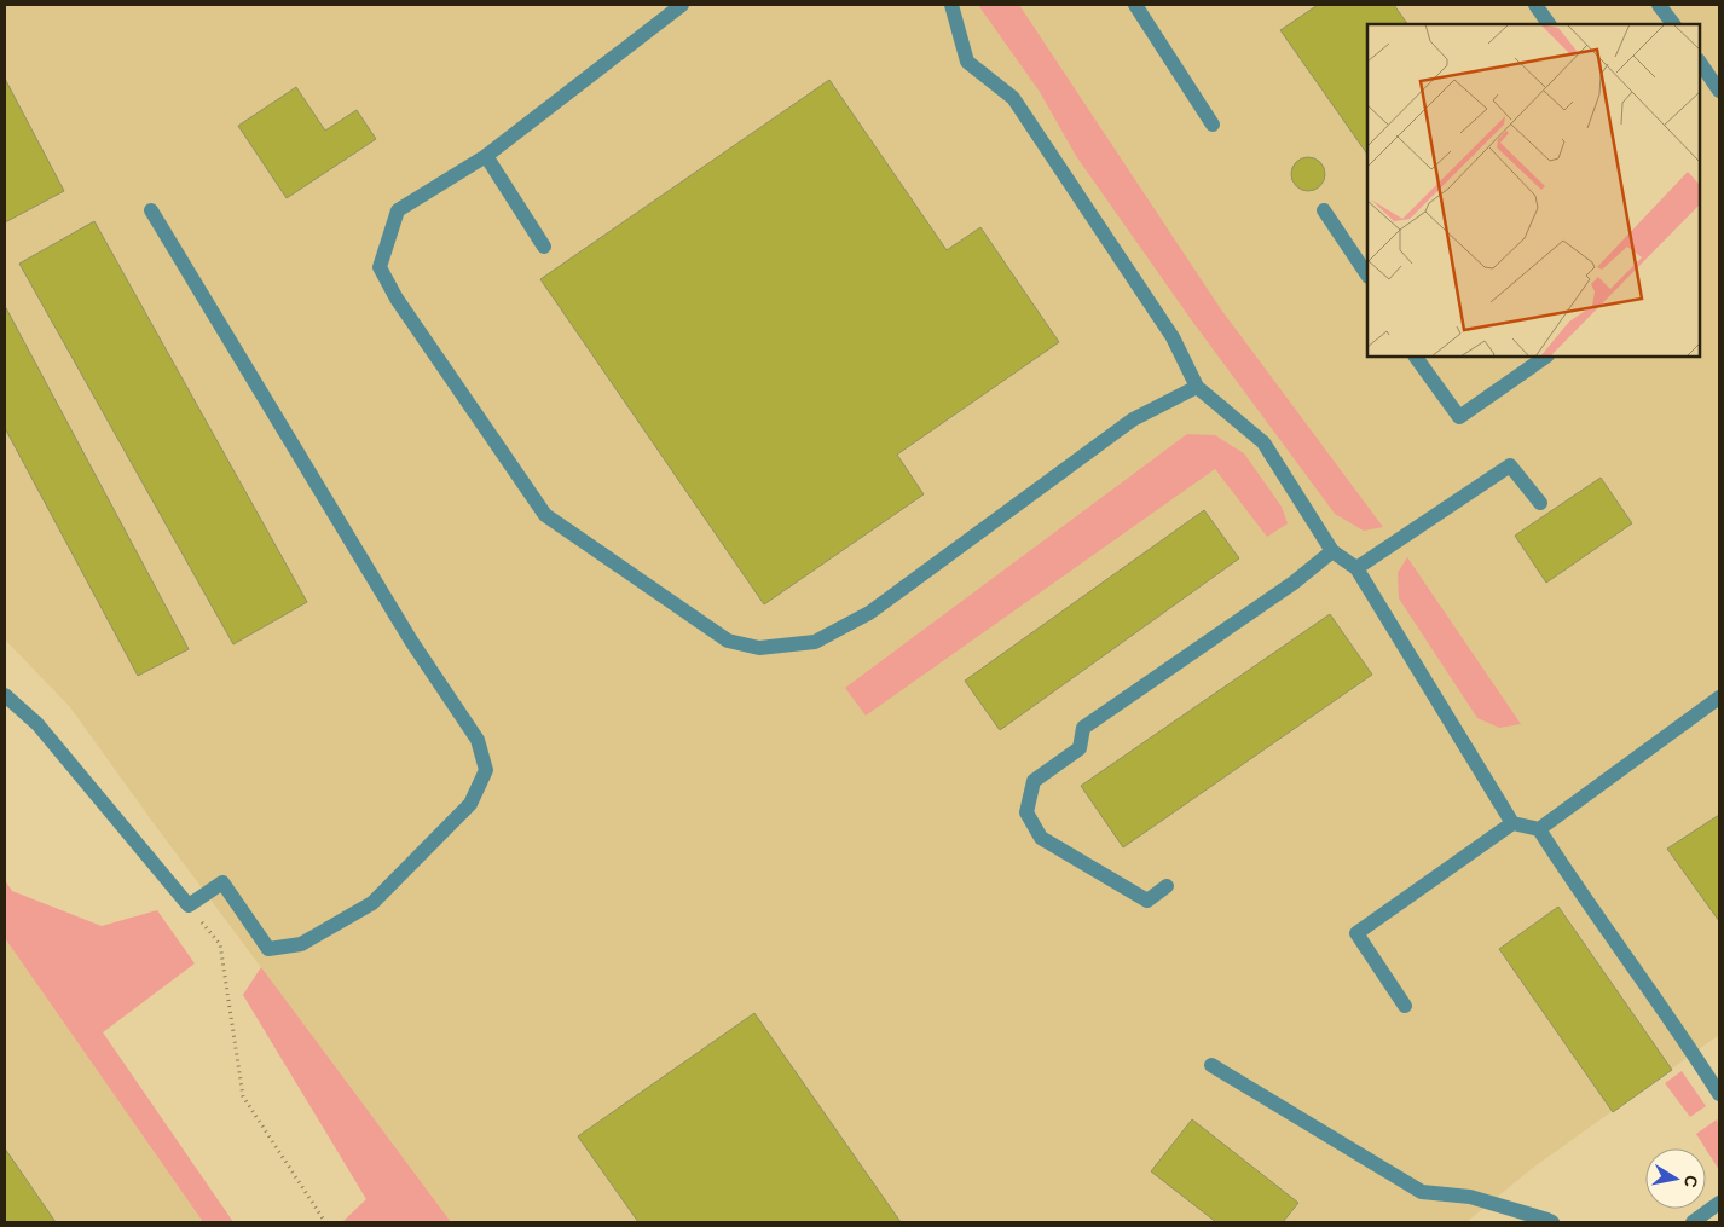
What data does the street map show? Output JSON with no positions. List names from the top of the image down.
{
  "north": "right"
}
